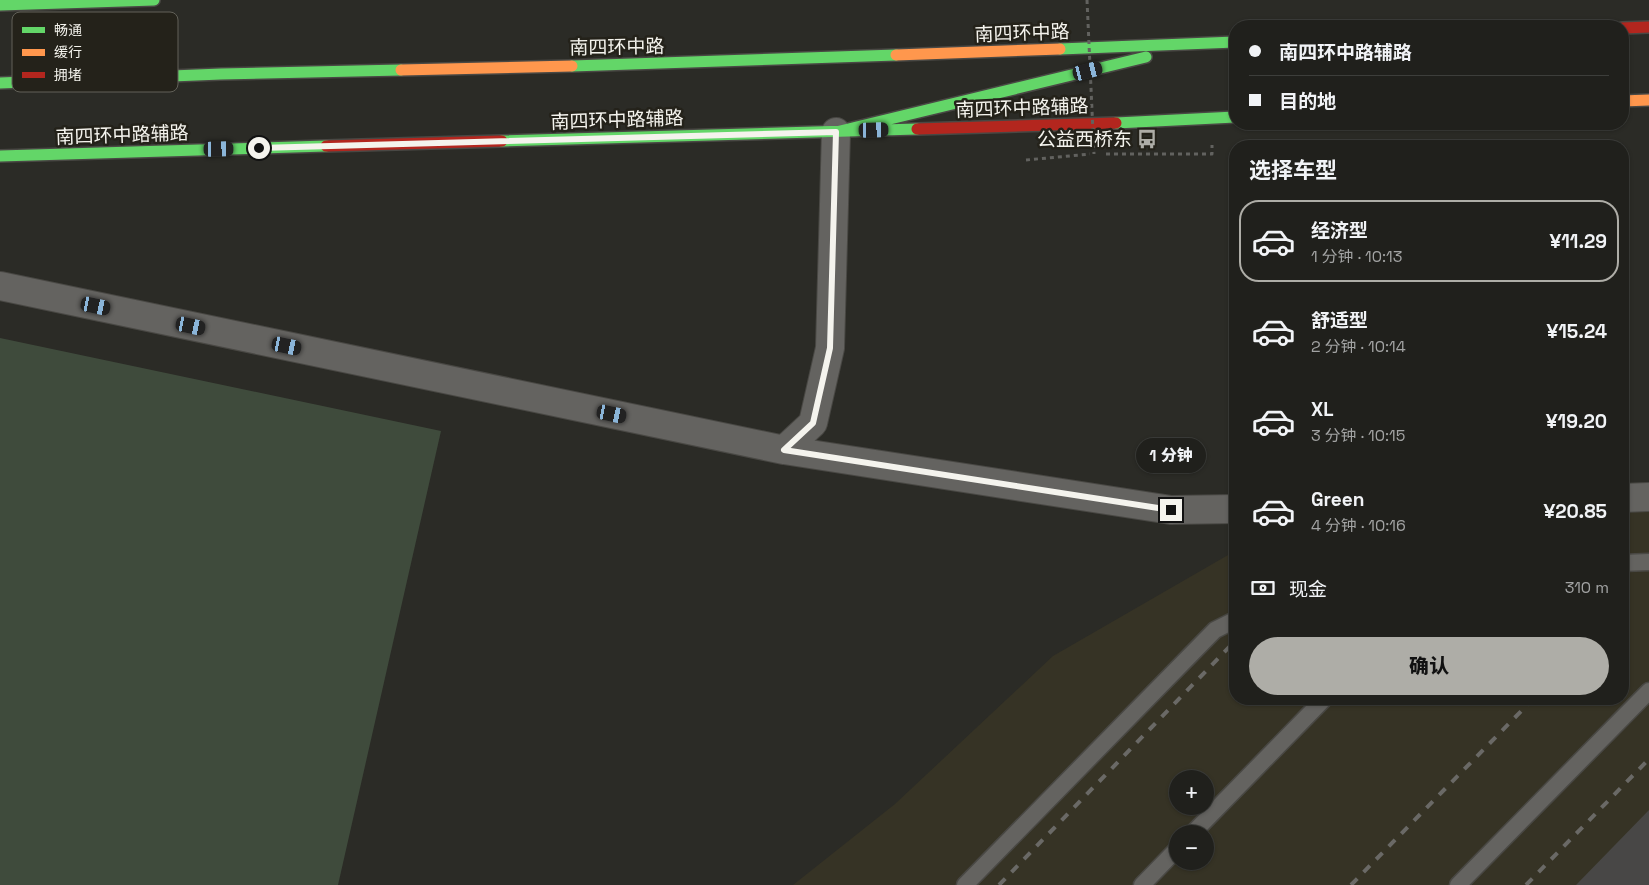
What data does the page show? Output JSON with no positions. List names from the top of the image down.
{
  "streets": {
    "main road": ["南四环中路", "南四环中路辅路"]
  },
  "places": {
    "bus stop": ["公益西桥东"]
  },
  "legend": ["畅通", "缓行", "拥堵"],
  "page": {
    "banner": ["南四环中路辅路", "目的地"],
    "heading": "选择车型",
    "list": [
      {
        "name": "经济型",
        "note": "1 分钟 · 10:13",
        "value": "¥11.29"
      },
      {
        "name": "舒适型",
        "note": "2 分钟 · 10:14",
        "value": "¥15.24"
      },
      {
        "name": "XL",
        "note": "3 分钟 · 10:15",
        "value": "¥19.20"
      },
      {
        "name": "Green",
        "note": "4 分钟 · 10:16",
        "value": "¥20.85"
      }
    ],
    "bubble": "1 分钟",
    "pay": ["现金", "310 m"],
    "buttons": "确认",
    "map_buttons": ["+", "−"]
  }
}
